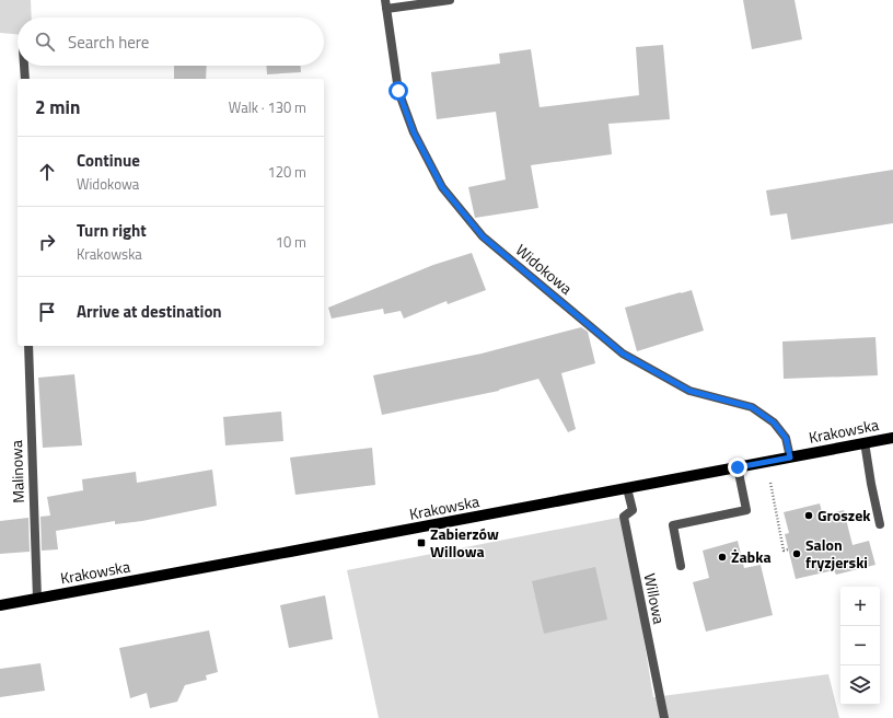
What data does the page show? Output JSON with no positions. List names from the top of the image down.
{
  "streets": {
    "main road": ["Krakowska"],
    "street": ["Widokowa", "Malinowa", "Willowa"]
  },
  "crossings": [
    ["Widokowa", "Krakowska"],
    ["Krakowska", "Malinowa"],
    ["Krakowska", "Willowa"]
  ],
  "places": {
    "other": ["Groszek", "Salon fryzjerski", "Żabka"],
    "transit": ["Zabierzów Willowa"]
  },
  "page": {
    "search": "Search here",
    "heading": ["2 min", "Walk · 130 m"],
    "list": [
      ["Continue", "Widokowa", "120 m"],
      ["Turn right", "Krakowska", "10 m"],
      "Arrive at destination"
    ],
    "map_buttons": ["+", "−"]
  }
}
